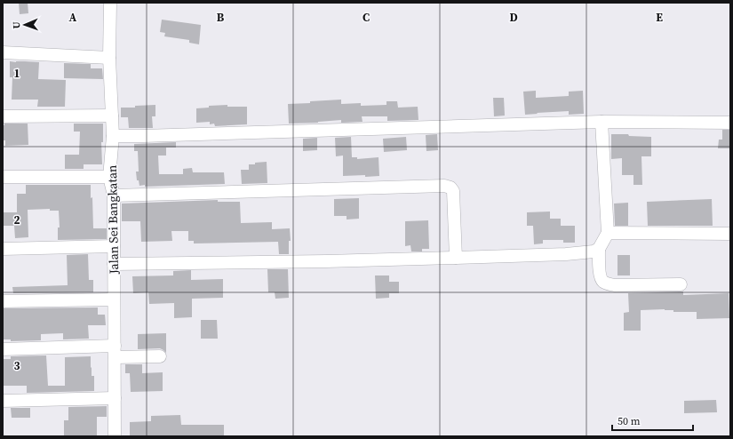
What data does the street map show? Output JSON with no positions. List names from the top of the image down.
{
  "streets": {
    "street": ["Jalan Sei Bangkatan"]
  },
  "scale_bar": "50 m",
  "north": "left",
  "grid": {
    "columns": [
      "A",
      "B",
      "C",
      "D",
      "E"
    ],
    "rows": ["1", "2", "3"]
  }
}
